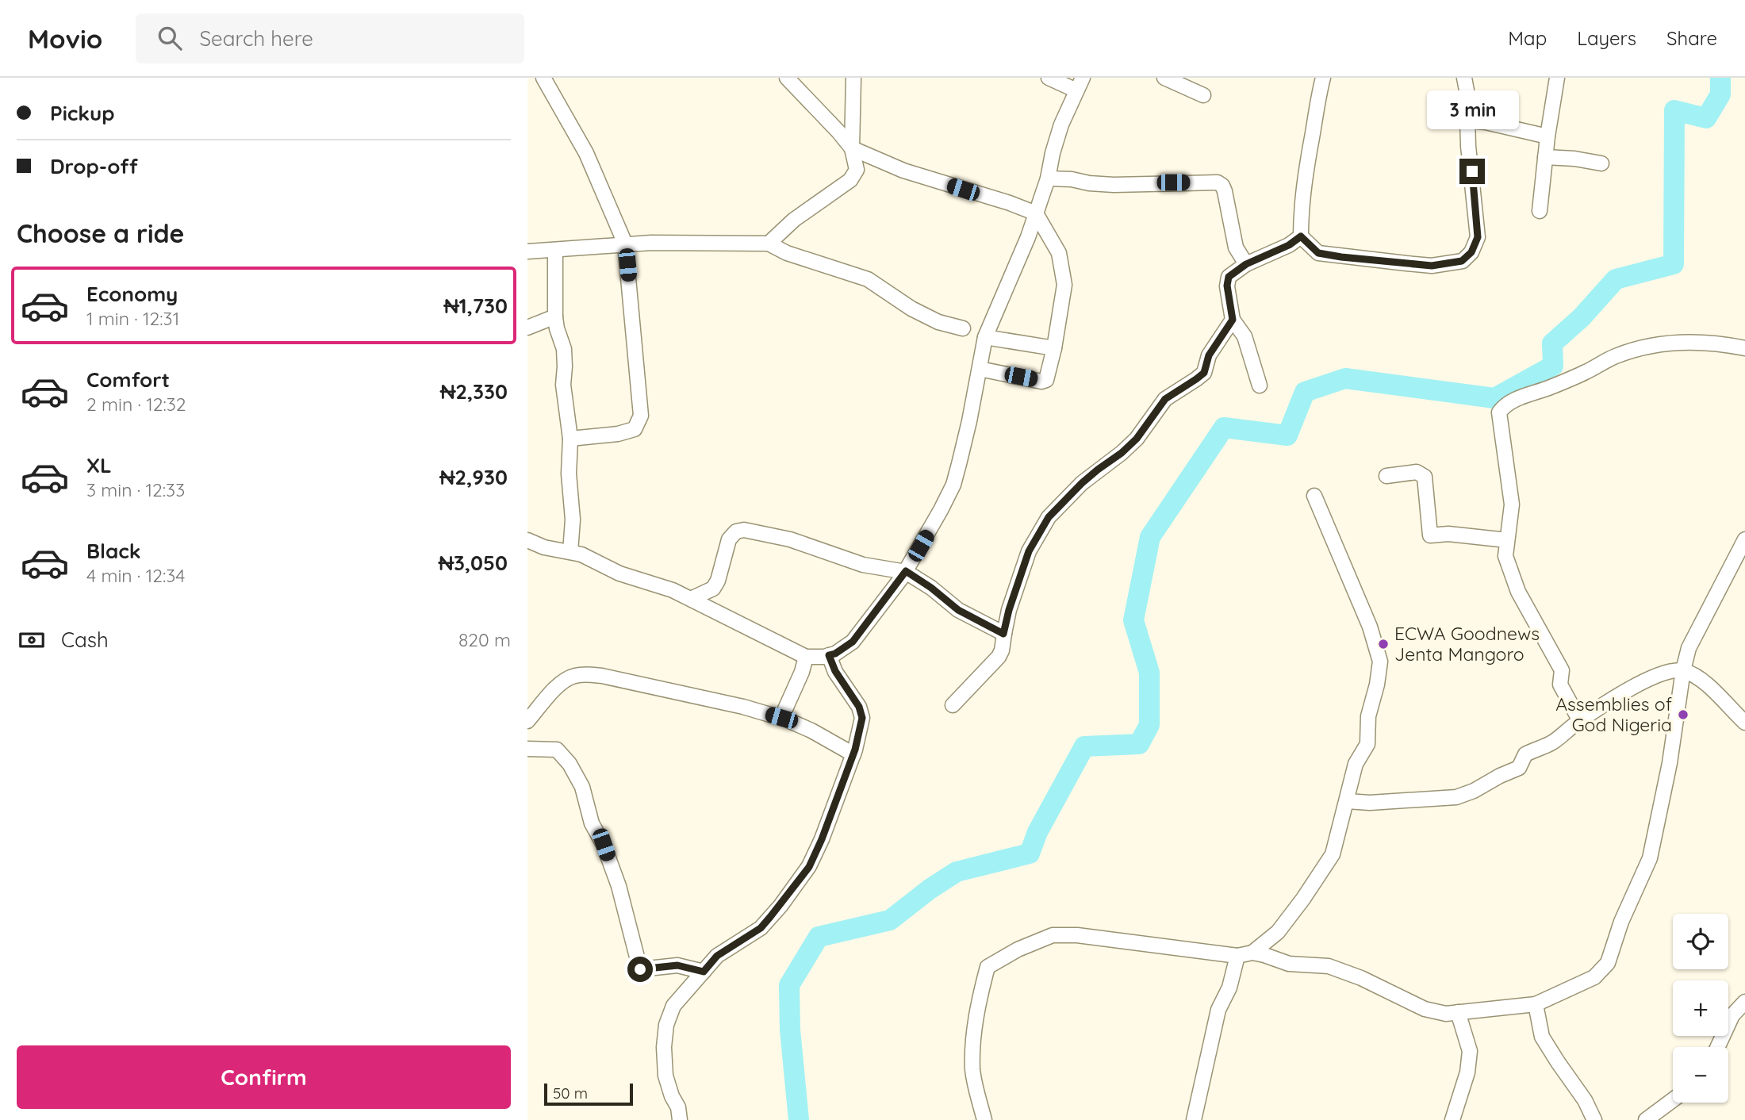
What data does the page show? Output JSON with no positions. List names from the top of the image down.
{
  "places": ["ECWA Goodnews Jenta Mangoro", "Assemblies of God Nigeria"],
  "scale_bar": "50 m",
  "page": {
    "header": "Movio",
    "search": "Search here",
    "nav": ["Map", "Layers", "Share"],
    "banner": ["Pickup", "Drop-off"],
    "bubble": "3 min",
    "heading": "Choose a ride",
    "list": [
      {
        "name": "Economy",
        "note": "1 min · 12:31",
        "value": "₦1,730"
      },
      {
        "name": "Comfort",
        "note": "2 min · 12:32",
        "value": "₦2,330"
      },
      {
        "name": "XL",
        "note": "3 min · 12:33",
        "value": "₦2,930"
      },
      {
        "name": "Black",
        "note": "4 min · 12:34",
        "value": "₦3,050"
      }
    ],
    "pay": ["Cash", "820 m"],
    "map_buttons": ["+", "−"],
    "buttons": "Confirm",
    "scale": "50 m"
  }
}
